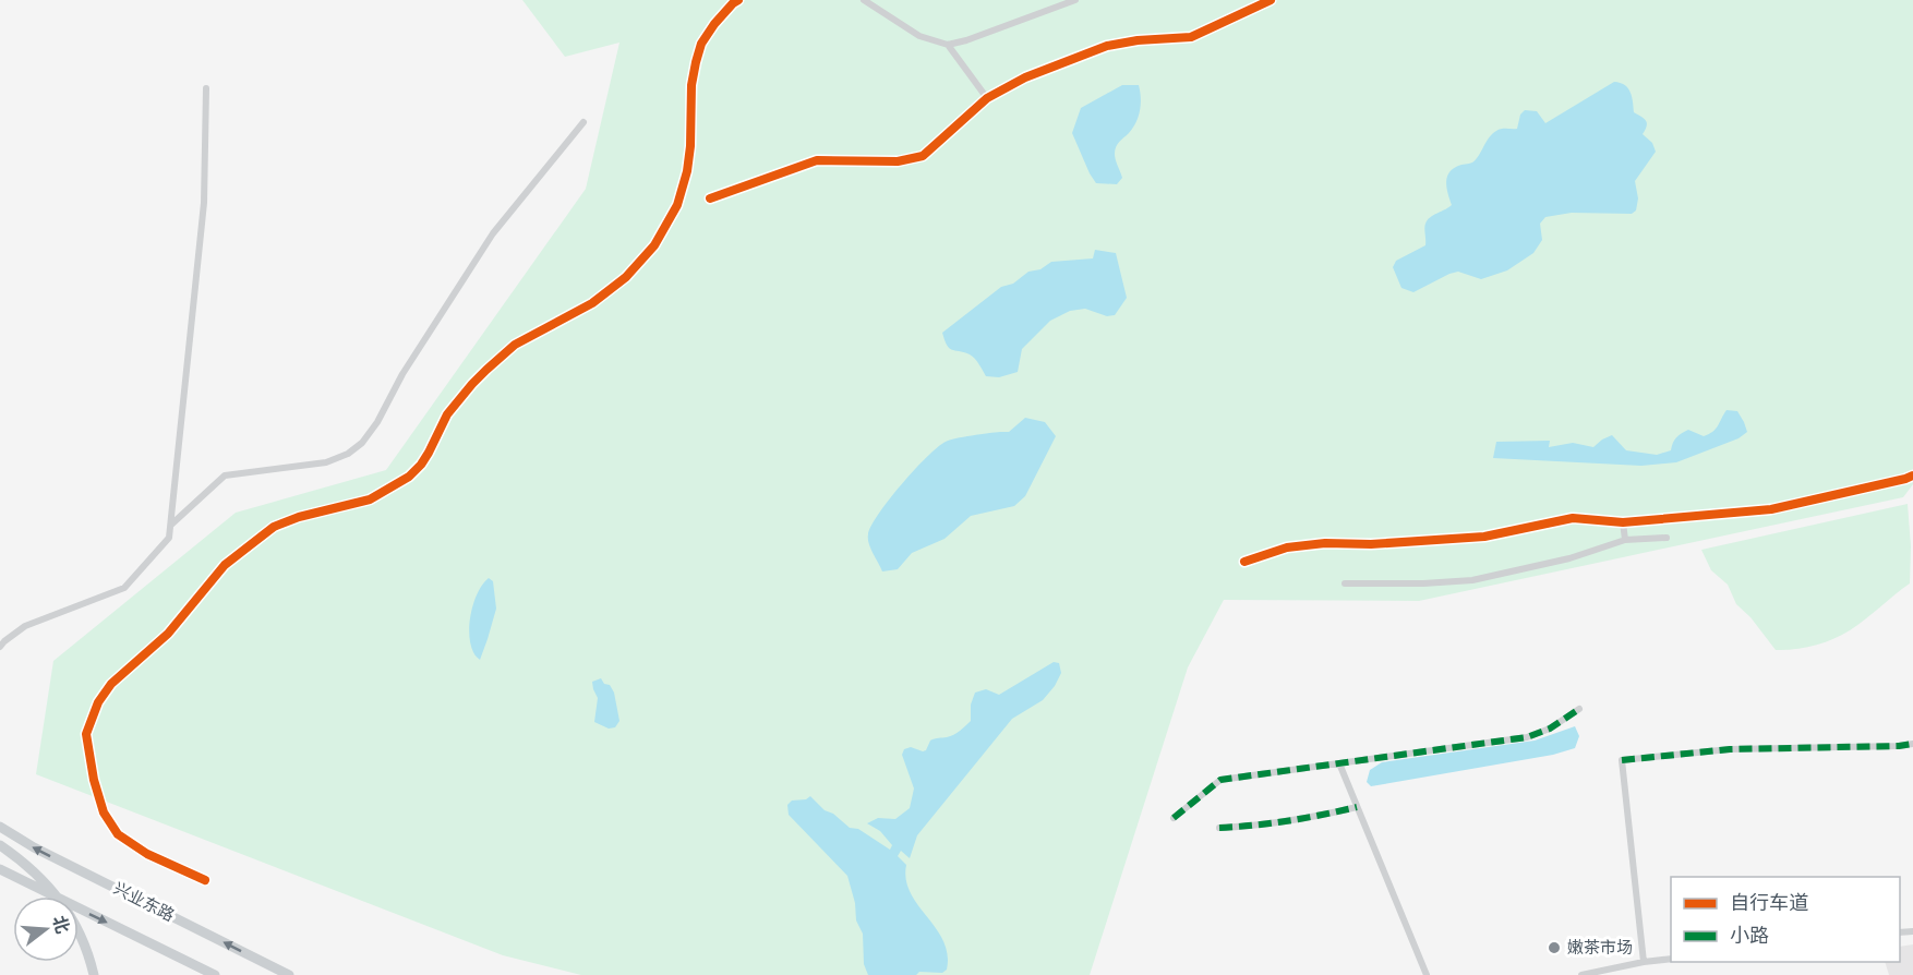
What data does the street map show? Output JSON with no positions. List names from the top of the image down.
{
  "streets": {
    "main road": ["兴业东路"]
  },
  "places": ["嫩茶市场"],
  "legend": ["自行车道", "小路"],
  "north": "right"
}
